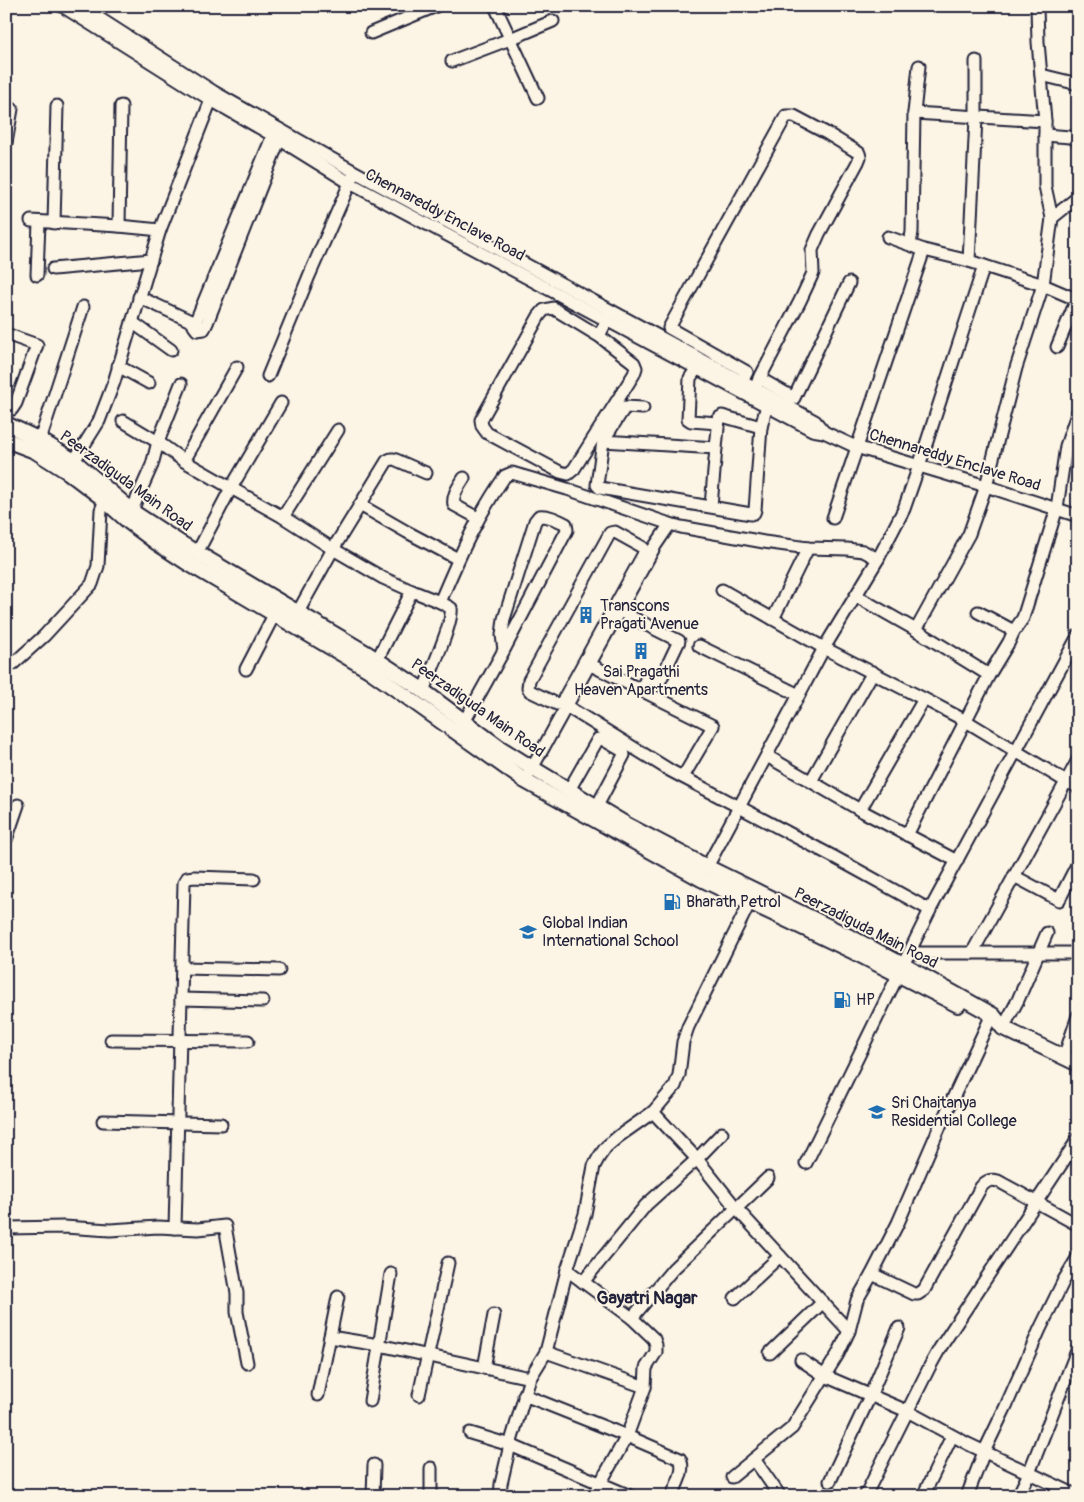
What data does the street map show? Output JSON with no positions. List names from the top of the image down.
{
  "streets": {
    "street": ["Chennareddy Enclave Road", "Peerzadiguda Main Road"]
  },
  "districts": ["Gayatri Nagar"],
  "places": {
    "building": ["Transcons Pragati Avenue", "Sai Pragathi Heaven Apartments"],
    "fuel station": ["Bharath Petrol", "HP"],
    "school or university": ["Global Indian International School", "Sri Chaitanya Residential College"]
  }
}
